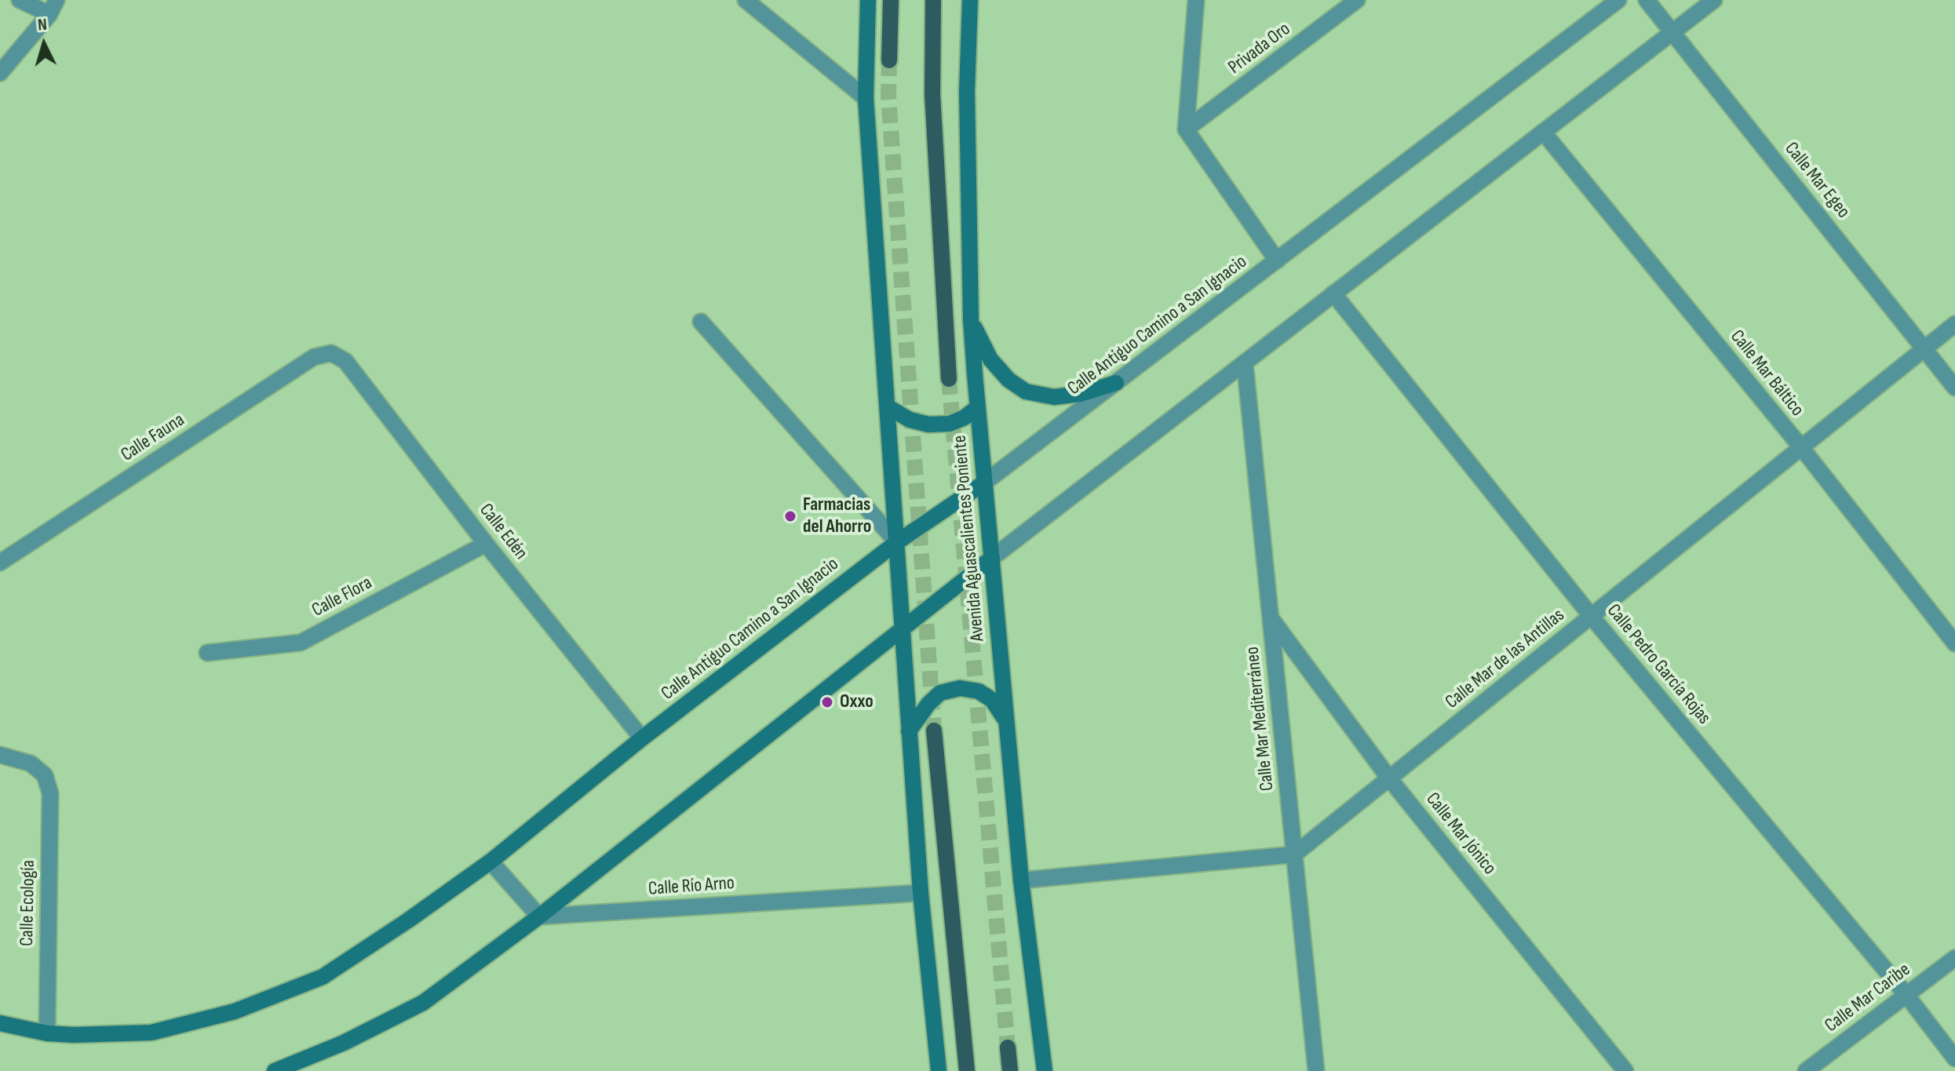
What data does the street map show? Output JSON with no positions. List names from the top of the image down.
{
  "streets": {
    "main road": ["Calle Antiguo Camino a San Ignacio", "Avenida Aguascalientes Poniente"],
    "street": [
      "Privada Oro",
      "Calle Mar Egeo",
      "Calle Mar Báltico",
      "Calle Fauna",
      "Calle Edén",
      "Calle Flora",
      "Calle Mar de las Antillas",
      "Calle Pedro García Rojas",
      "Calle Mar Mediterráneo",
      "Calle Mar Jónico",
      "Calle Río Arno",
      "Calle Ecología",
      "Calle Mar Caribe"
    ]
  },
  "crossings": [
    ["Calle Mar Egeo", "Calle Mar de las Antillas"],
    ["Calle Antiguo Camino a San Ignacio", "Calle Edén"],
    ["Calle Antiguo Camino a San Ignacio", "Avenida Aguascalientes Poniente"],
    ["Calle Antiguo Camino a San Ignacio", "Calle Ecología"],
    ["Calle Mar Báltico", "Calle Mar de las Antillas"],
    ["Calle Fauna", "Calle Edén"],
    ["Calle Edén", "Calle Flora"],
    ["Calle Mar de las Antillas", "Calle Pedro García Rojas"],
    ["Calle Mar de las Antillas", "Calle Mar Mediterráneo"],
    ["Calle Mar de las Antillas", "Calle Mar Jónico"],
    ["Calle Pedro García Rojas", "Calle Mar Caribe"],
    ["Calle Mar Mediterráneo", "Calle Mar Jónico"]
  ],
  "places": ["Farmacias del Ahorro", "Oxxo"],
  "north": "top"
}
